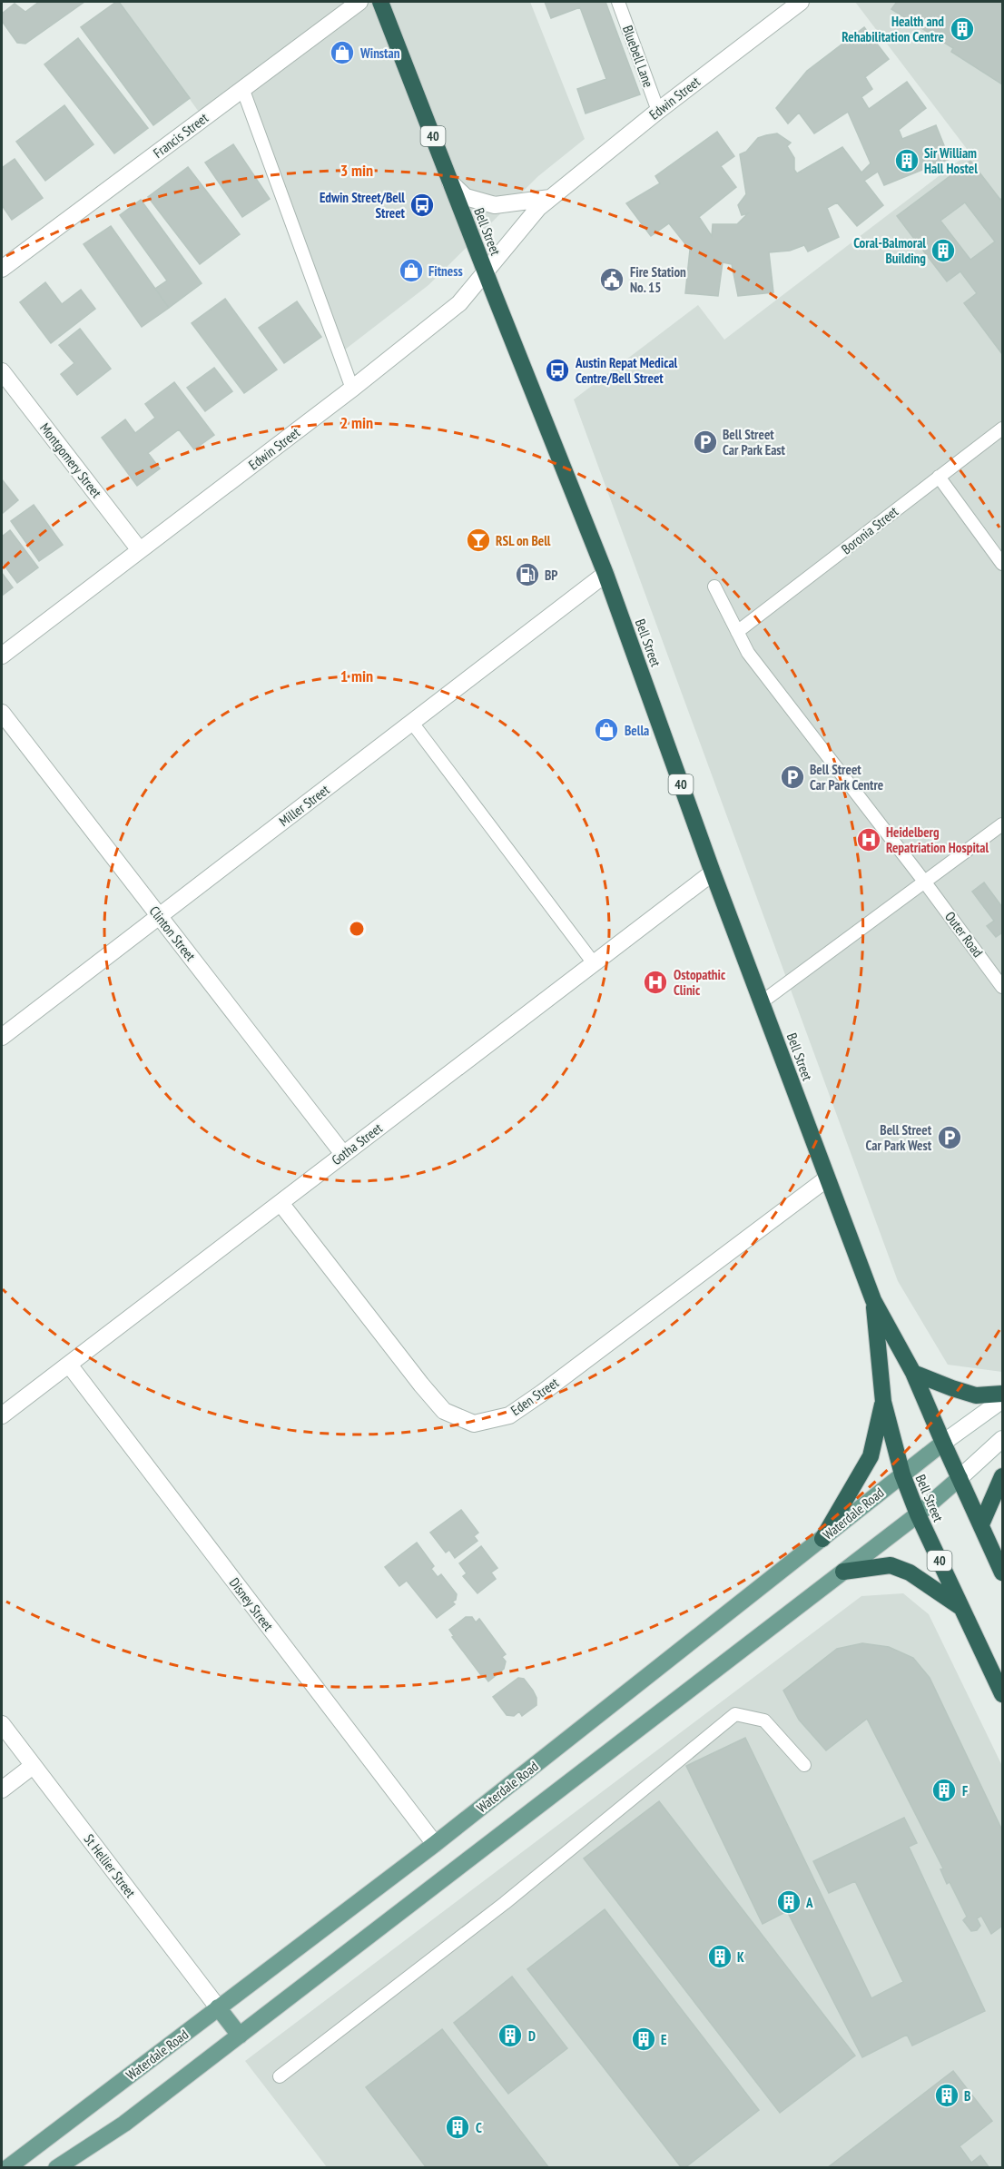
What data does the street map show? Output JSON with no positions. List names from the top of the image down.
{
  "streets": {
    "highway": ["40", "Bell Street"],
    "main road": ["Waterdale Road"],
    "street": [
      "Edwin Street",
      "Francis Street",
      "Montgomery Street",
      "Miller Street",
      "Clinton Street",
      "Gotha Street",
      "Eden Street",
      "Disney Street",
      "St Hellier Street"
    ],
    "lane": ["Bluebell Lane", "Boronia Street", "Outer Road"]
  },
  "crossings": [
    ["Bluebell Lane", "Edwin Street"],
    ["Edwin Street", "Bell Street"],
    ["Edwin Street", "Montgomery Street"],
    ["Bell Street", "Miller Street"],
    ["Bell Street", "Gotha Street"],
    ["Bell Street", "Eden Street"],
    ["Bell Street", "Waterdale Road"],
    ["Boronia Street", "Outer Road"],
    ["Miller Street", "Clinton Street"],
    ["Clinton Street", "Gotha Street"],
    ["Gotha Street", "Eden Street"],
    ["Gotha Street", "Disney Street"],
    ["Waterdale Road", "Disney Street"],
    ["Waterdale Road", "St Hellier Street"]
  ],
  "places": {
    "building": [
      "Health and Rehabilitation Centre",
      "Sir William Hall Hostel",
      "Coral-Balmoral Building",
      "F",
      "A",
      "K",
      "D",
      "E",
      "B",
      "C"
    ],
    "shop": ["Winstan", "Fitness", "Bella"],
    "bus stop": ["Edwin Street/Bell Street", "Austin Repat Medical Centre/Bell Street"],
    "public building": ["Fire Station No. 15"],
    "parking": ["Bell Street Car Park East", "Bell Street Car Park Centre", "Bell Street Car Park West"],
    "bar": ["RSL on Bell"],
    "fuel station": ["BP"],
    "hospital": ["Heidelberg Repatriation Hospital", "Ostopathic Clinic"]
  },
  "rings": ["3 min", "2 min", "1 min"]
}
